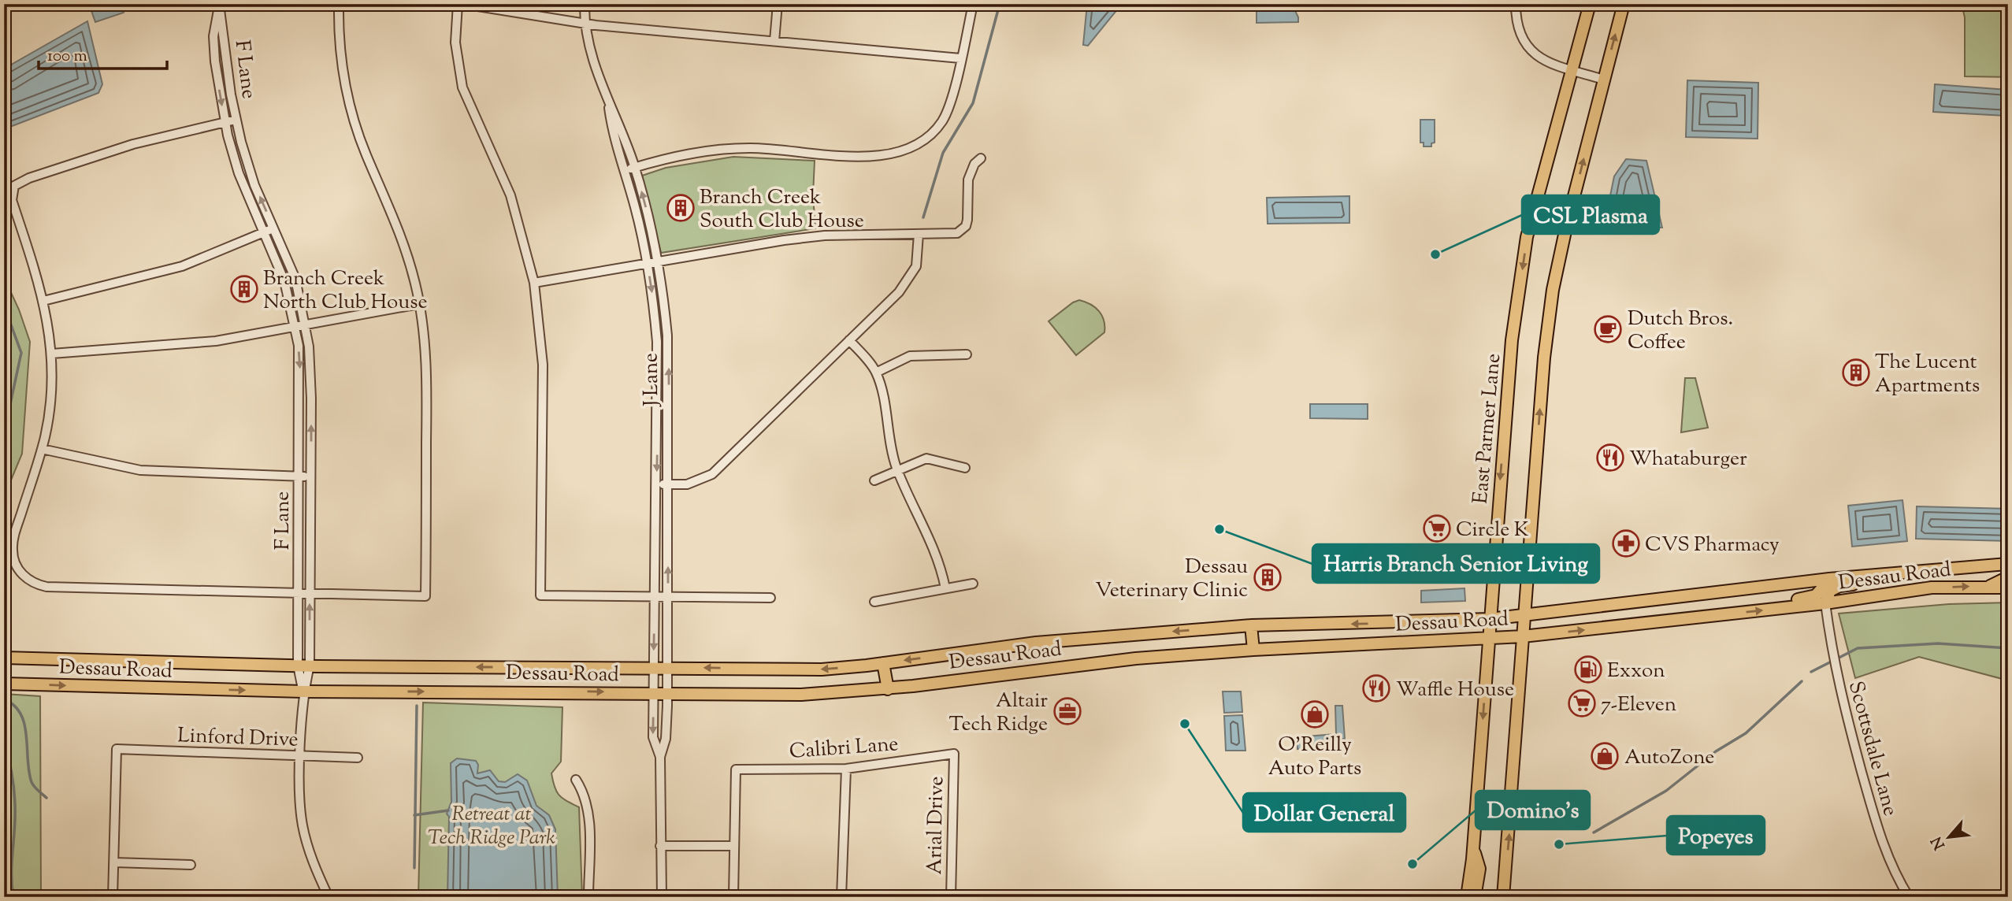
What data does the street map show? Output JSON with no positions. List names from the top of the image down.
{
  "streets": {
    "main road": ["East Parmer Lane", "Dessau Road"],
    "street": [
      "F Lane",
      "J Lane",
      "Linford Drive",
      "Calibri Lane",
      "Scottsdale Lane",
      "Arial Drive"
    ]
  },
  "crossings": [
    ["F Lane", "Dessau Road"],
    ["J Lane", "Dessau Road"],
    ["East Parmer Lane", "Dessau Road"],
    ["Dessau Road", "Scottsdale Lane"],
    ["Calibri Lane", "Arial Drive"]
  ],
  "parks": ["Retreat at Tech Ridge Park"],
  "places": {
    "building": [
      "Branch Creek South Club House",
      "Branch Creek North Club House",
      "The Lucent Apartments",
      "Dessau Veterinary Clinic"
    ],
    "other": [
      "CSL Plasma",
      "Harris Branch Senior Living",
      "Dollar General",
      "Popeyes",
      "Domino's"
    ],
    "cafe": ["Dutch Bros. Coffee"],
    "restaurant": ["Whataburger", "Waffle House"],
    "supermarket": ["Circle K", "7-Eleven"],
    "pharmacy": ["CVS Pharmacy"],
    "fuel station": ["Exxon"],
    "office": ["Altair Tech Ridge"],
    "shop": ["O'Reilly Auto Parts", "AutoZone"]
  },
  "scale_bar": "100 m",
  "north": "bottom left"
}
